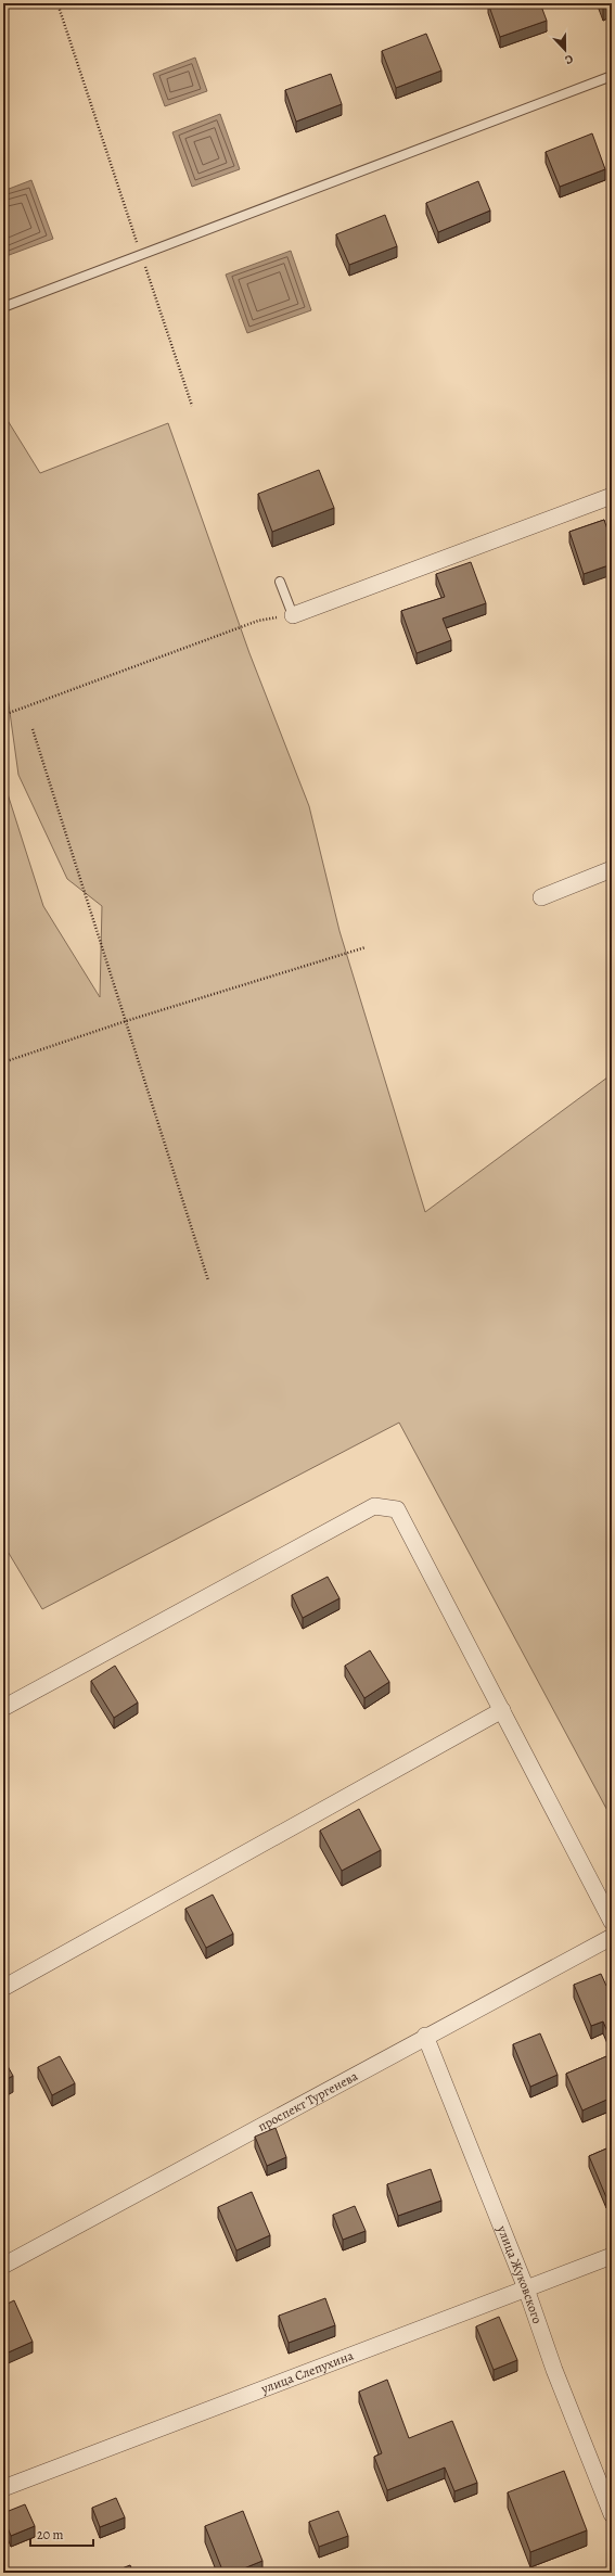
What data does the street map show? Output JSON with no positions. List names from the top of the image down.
{
  "streets": {
    "street": ["проспект Тургенева", "улица Жуковского", "улица Слепухина"]
  },
  "crossings": [
    ["проспект Тургенева", "улица Жуковского"],
    ["улица Жуковского", "улица Слепухина"]
  ],
  "scale_bar": "20 m",
  "north": "bottom"
}
